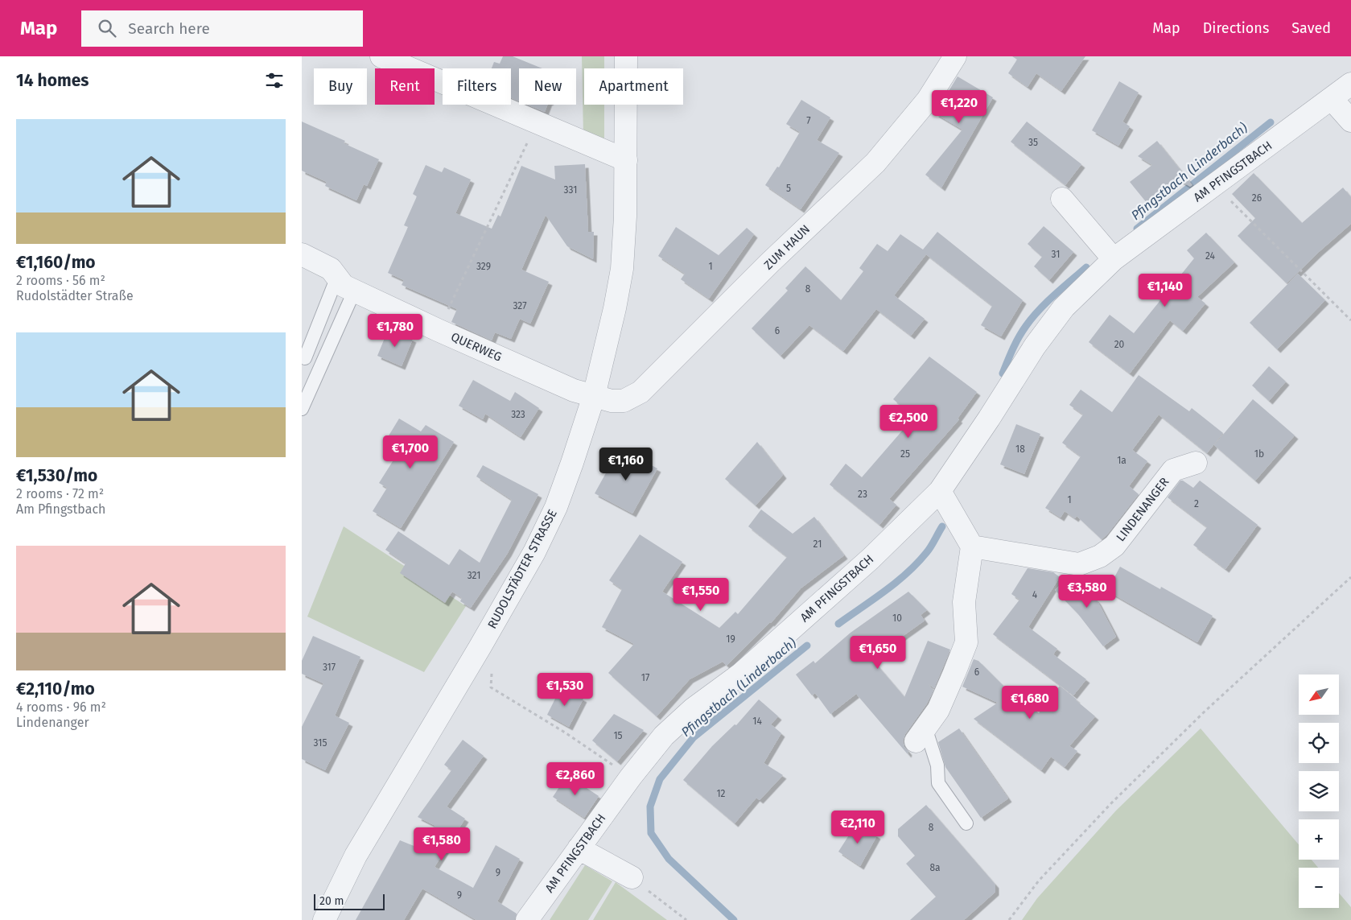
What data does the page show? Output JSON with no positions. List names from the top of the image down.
{
  "streets": {
    "street": [
      "AM PFINGSTBACH",
      "ZUM HAUN",
      "QUERWEG",
      "LINDENANGER",
      "RUDOLSTÄDTER STRASSE"
    ]
  },
  "crossings": [
    ["ZUM HAUN", "QUERWEG"],
    ["ZUM HAUN", "RUDOLSTÄDTER STRASSE"],
    ["QUERWEG", "RUDOLSTÄDTER STRASSE"]
  ],
  "water": ["Pfingstbach (Linderbach)"],
  "house_numbers": [
    "7",
    "35",
    "5",
    "331",
    "26",
    "31",
    "24",
    "329",
    "1",
    "8",
    "327",
    "6",
    "20",
    "323",
    "18",
    "25",
    "1b",
    "1a",
    "23",
    "1",
    "2",
    "21",
    "321",
    "4",
    "10",
    "19",
    "317",
    "6",
    "17",
    "14",
    "15",
    "315",
    "12",
    "8",
    "8a",
    "9",
    "9"
  ],
  "scale_bar": "20 m",
  "north": "bottom left",
  "page": {
    "header": "Map",
    "search": "Search here",
    "nav": ["Map", "Directions", "Saved"],
    "heading": "14 homes",
    "chip": [
      "Buy",
      "Rent",
      "Filters",
      "New",
      "Apartment"
    ],
    "price": [
      "€1,220",
      "€1,140",
      "€1,780",
      "€2,500",
      "€1,700",
      "€1,160",
      "€3,580",
      "€1,550",
      "€1,650",
      "€1,530",
      "€1,680",
      "€2,860",
      "€2,110",
      "€1,580"
    ],
    "list": [
      {
        "name": "€1,160/mo",
        "note": "2 rooms · 56 m² · Rudolstädter Straße"
      },
      {
        "name": "€1,530/mo",
        "note": "2 rooms · 72 m² · Am Pfingstbach"
      },
      {
        "name": "€2,110/mo",
        "note": "4 rooms · 96 m² · Lindenanger"
      }
    ],
    "map_buttons": ["+", "−"],
    "scale": "20 m"
  }
}
